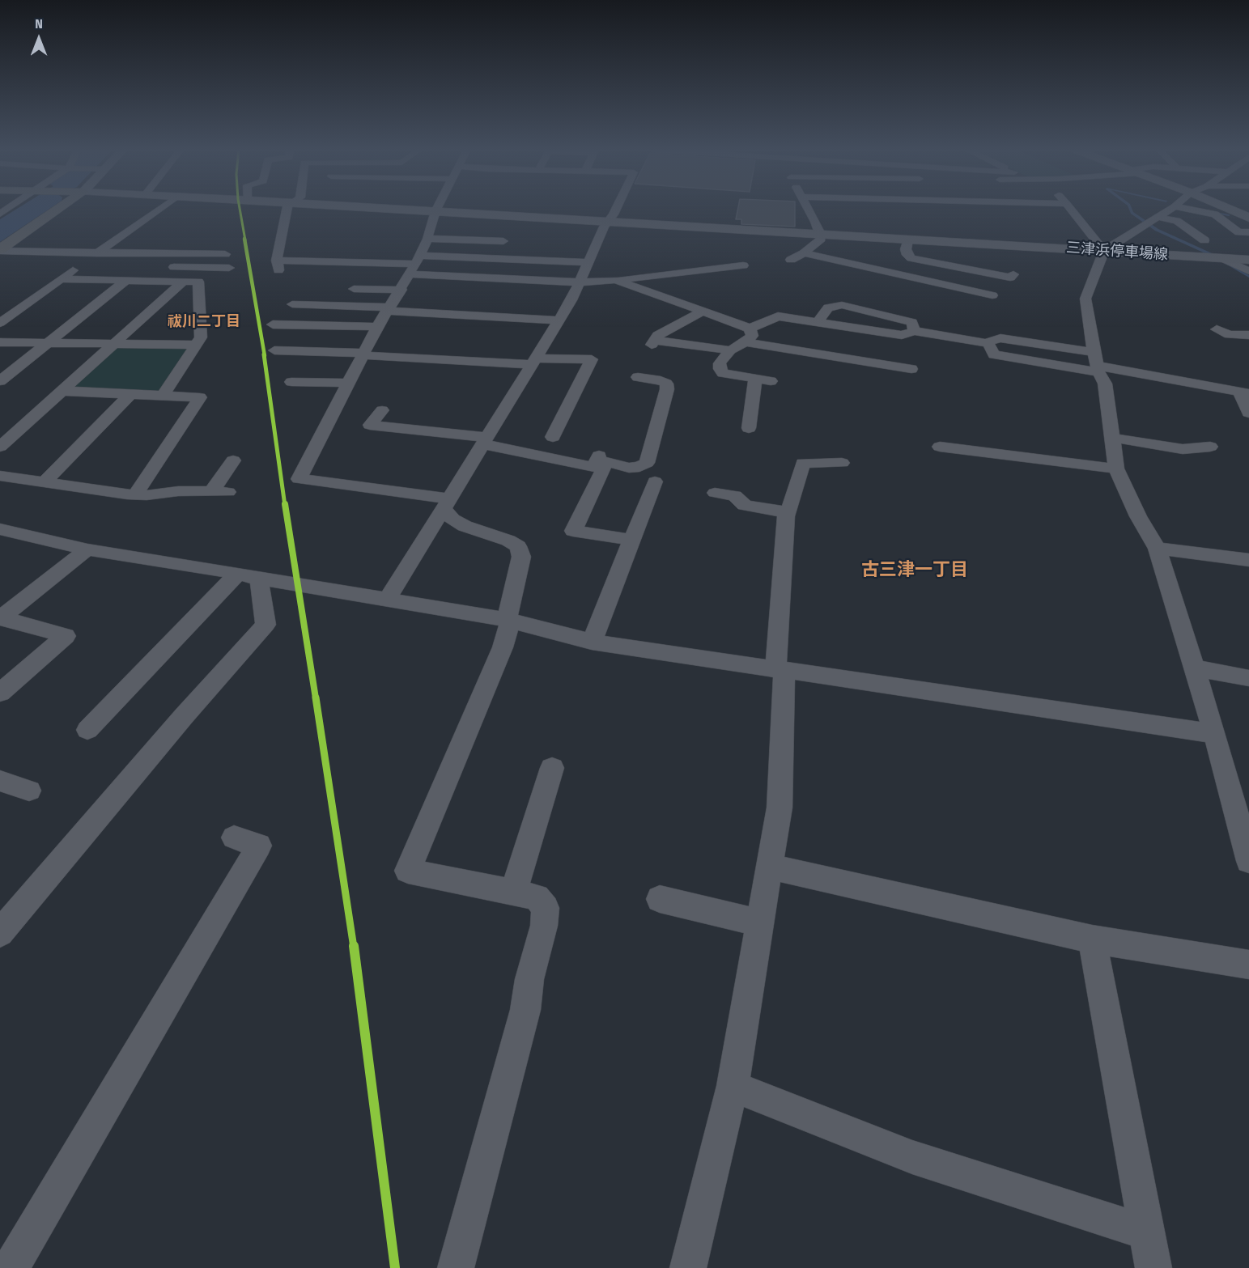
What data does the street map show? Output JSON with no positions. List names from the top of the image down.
{
  "streets": {
    "main road": ["三津浜停車場線"]
  },
  "districts": ["祓川二丁目", "古三津一丁目"],
  "north": "top"
}
